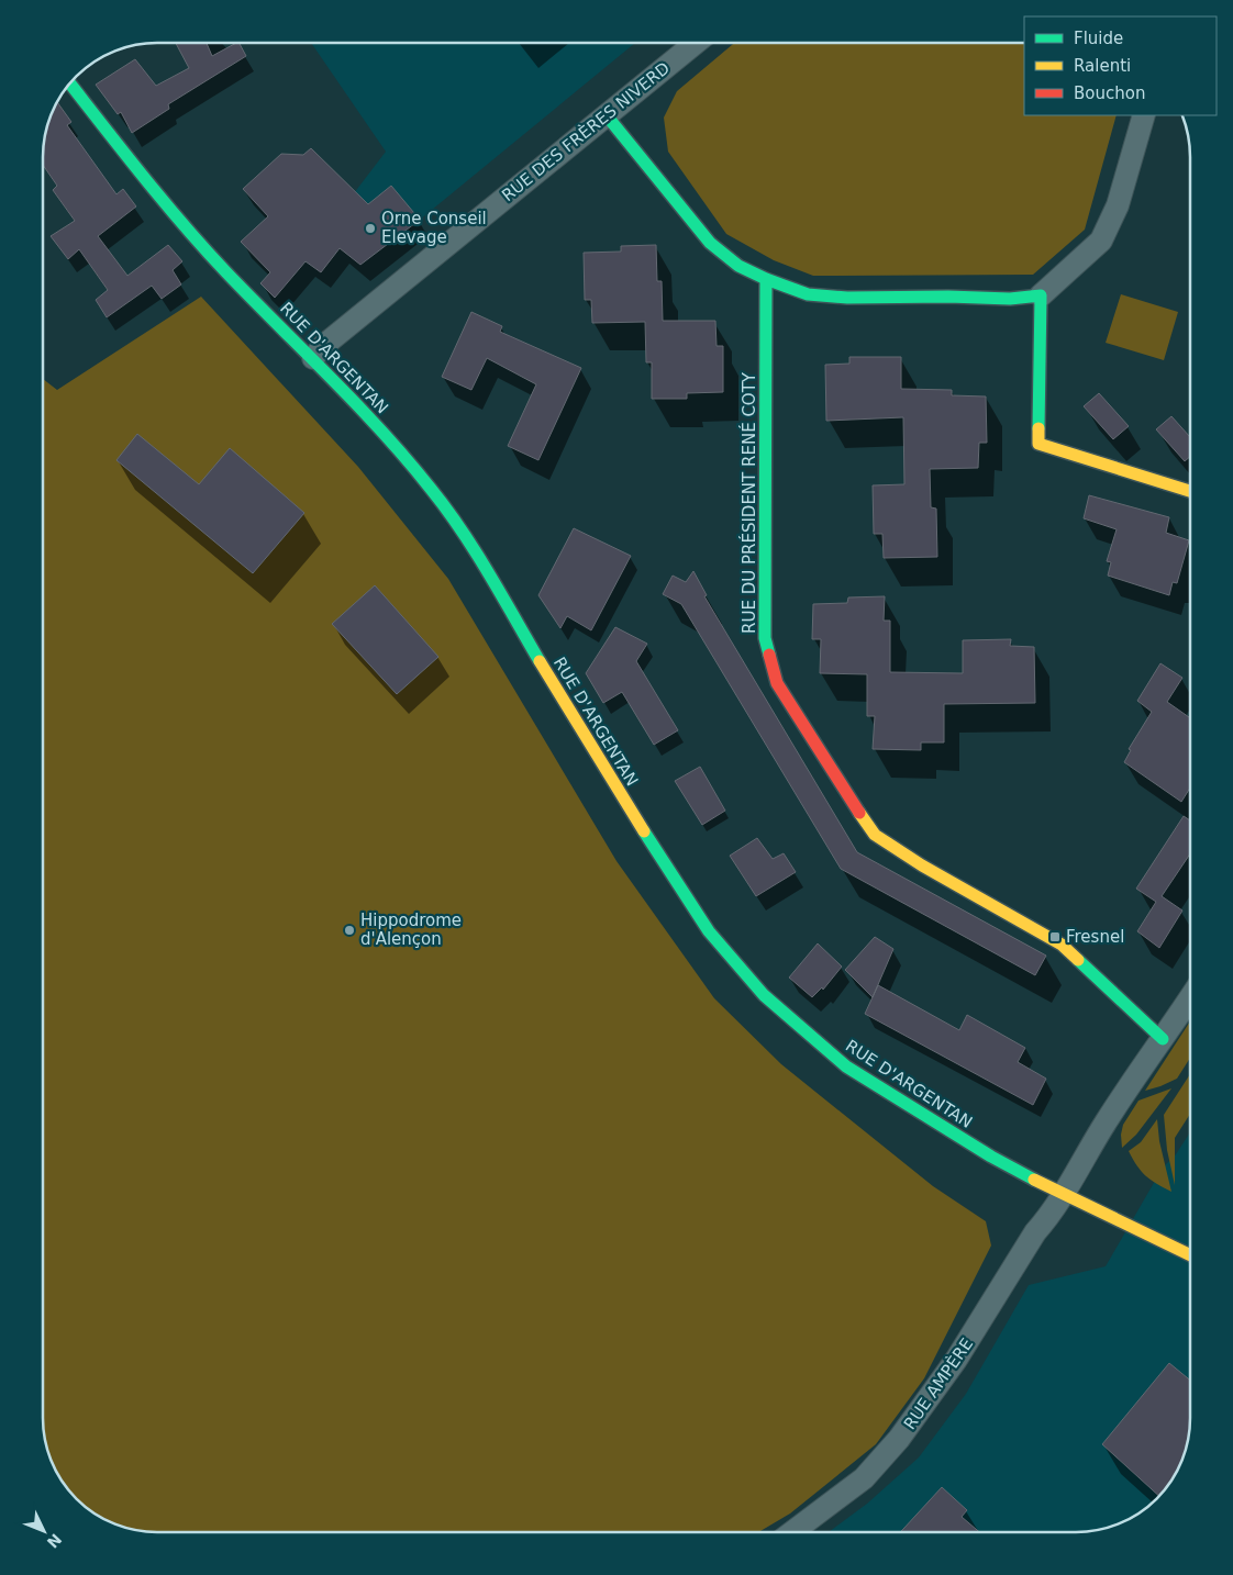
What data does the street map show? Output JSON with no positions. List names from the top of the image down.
{
  "streets": {
    "street": [
      "RUE DES FRÈRES NIVERD",
      "RUE D'ARGENTAN",
      "RUE DU PRÉSIDENT RENÉ COTY",
      "RUE AMPÈRE"
    ]
  },
  "crossings": [
    ["RUE DES FRÈRES NIVERD", "RUE D'ARGENTAN"],
    ["RUE D'ARGENTAN", "RUE AMPÈRE"],
    ["RUE DU PRÉSIDENT RENÉ COTY", "RUE AMPÈRE"]
  ],
  "places": {
    "other": ["Orne Conseil Elevage", "Hippodrome d'Alençon"],
    "transit": ["Fresnel"]
  },
  "legend": ["Fluide", "Ralenti", "Bouchon"],
  "north": "bottom right"
}
